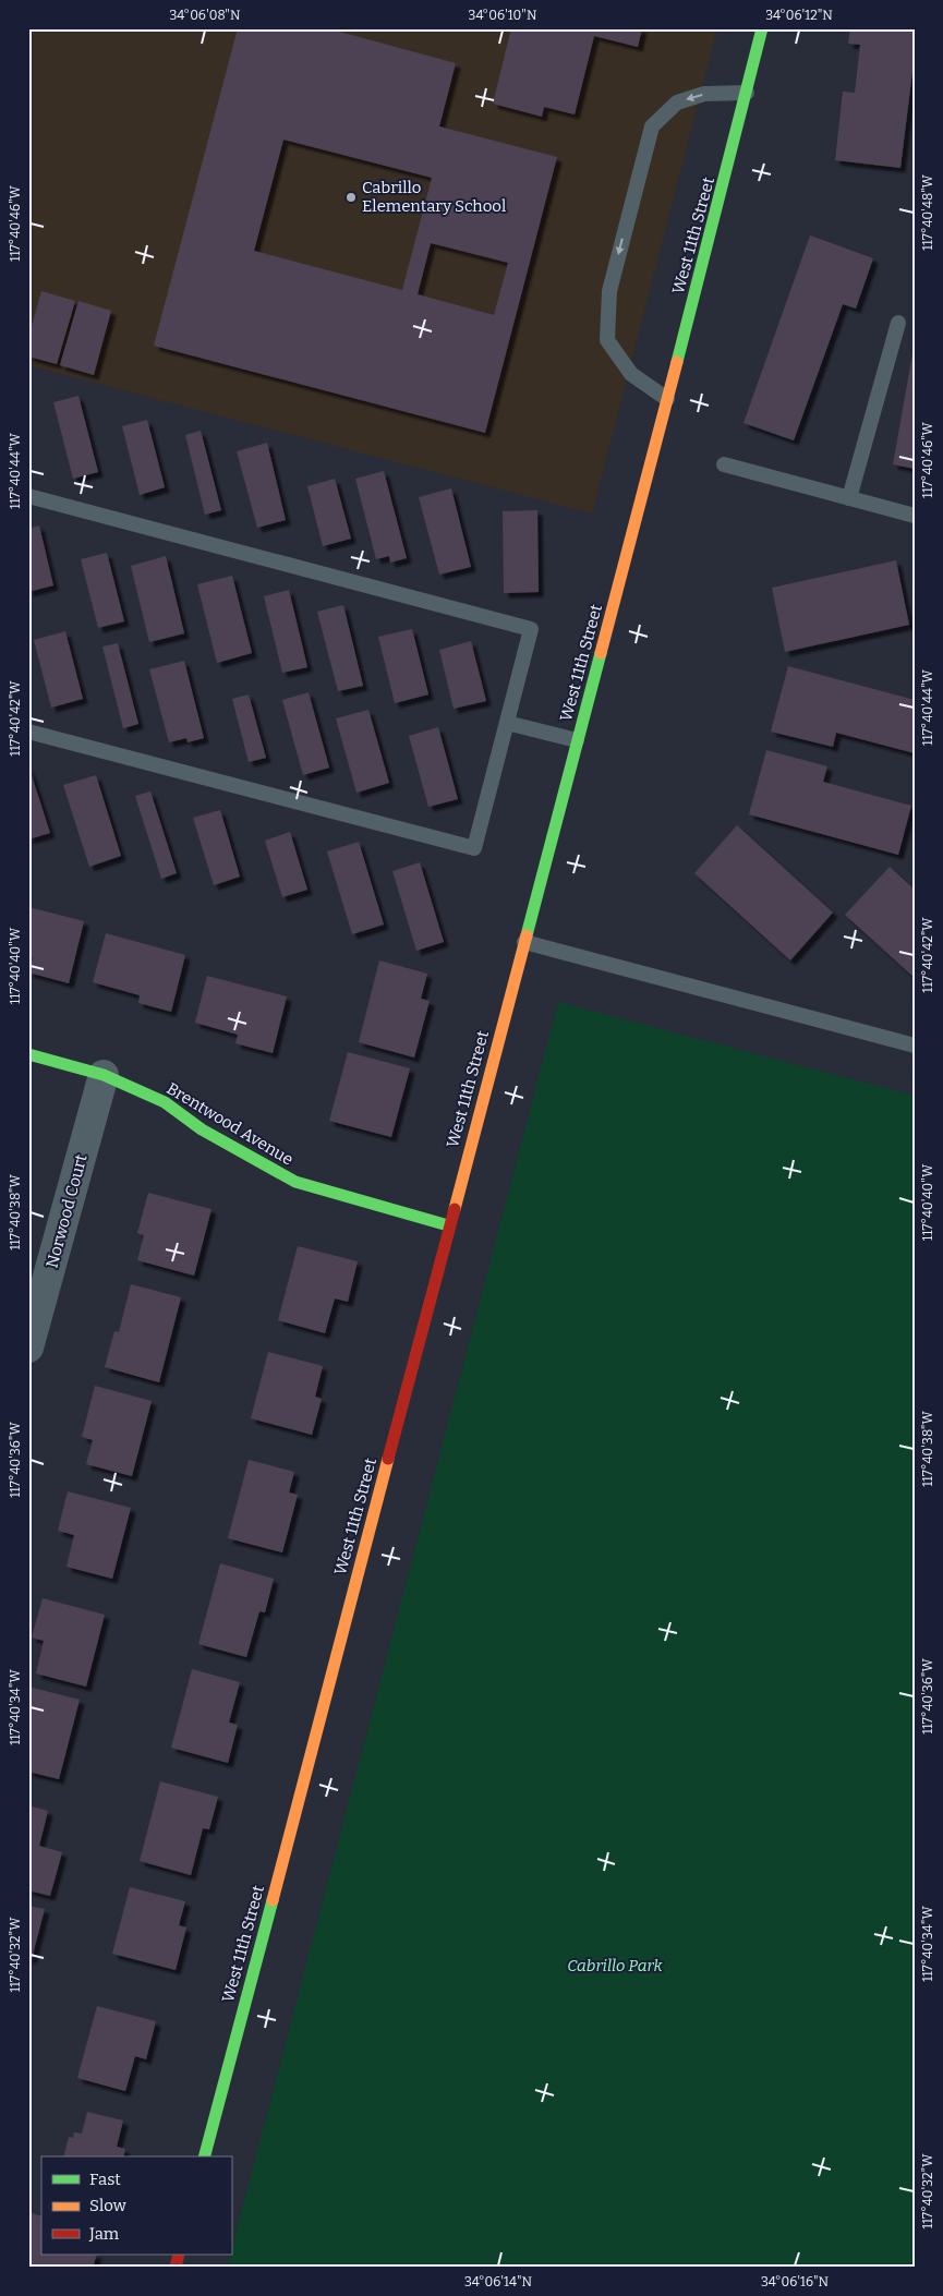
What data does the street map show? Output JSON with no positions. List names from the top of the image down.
{
  "streets": {
    "street": ["West 11th Street", "Brentwood Avenue", "Norwood Court"]
  },
  "crossings": [
    ["West 11th Street", "Brentwood Avenue"],
    ["Brentwood Avenue", "Norwood Court"]
  ],
  "parks": ["Cabrillo Park"],
  "places": ["Cabrillo Elementary School"],
  "legend": ["Fast", "Slow", "Jam"],
  "coordinates": [
    "34°06'08\"N",
    "34°06'10\"N",
    "34°06'12\"N",
    "117°40'48\"W",
    "117°40'46\"W",
    "117°40'44\"W",
    "117°40'42\"W",
    "117°40'40\"W",
    "117°40'38\"W",
    "117°40'36\"W",
    "117°40'34\"W",
    "117°40'32\"W",
    "34°06'14\"N",
    "34°06'16\"N"
  ]
}
